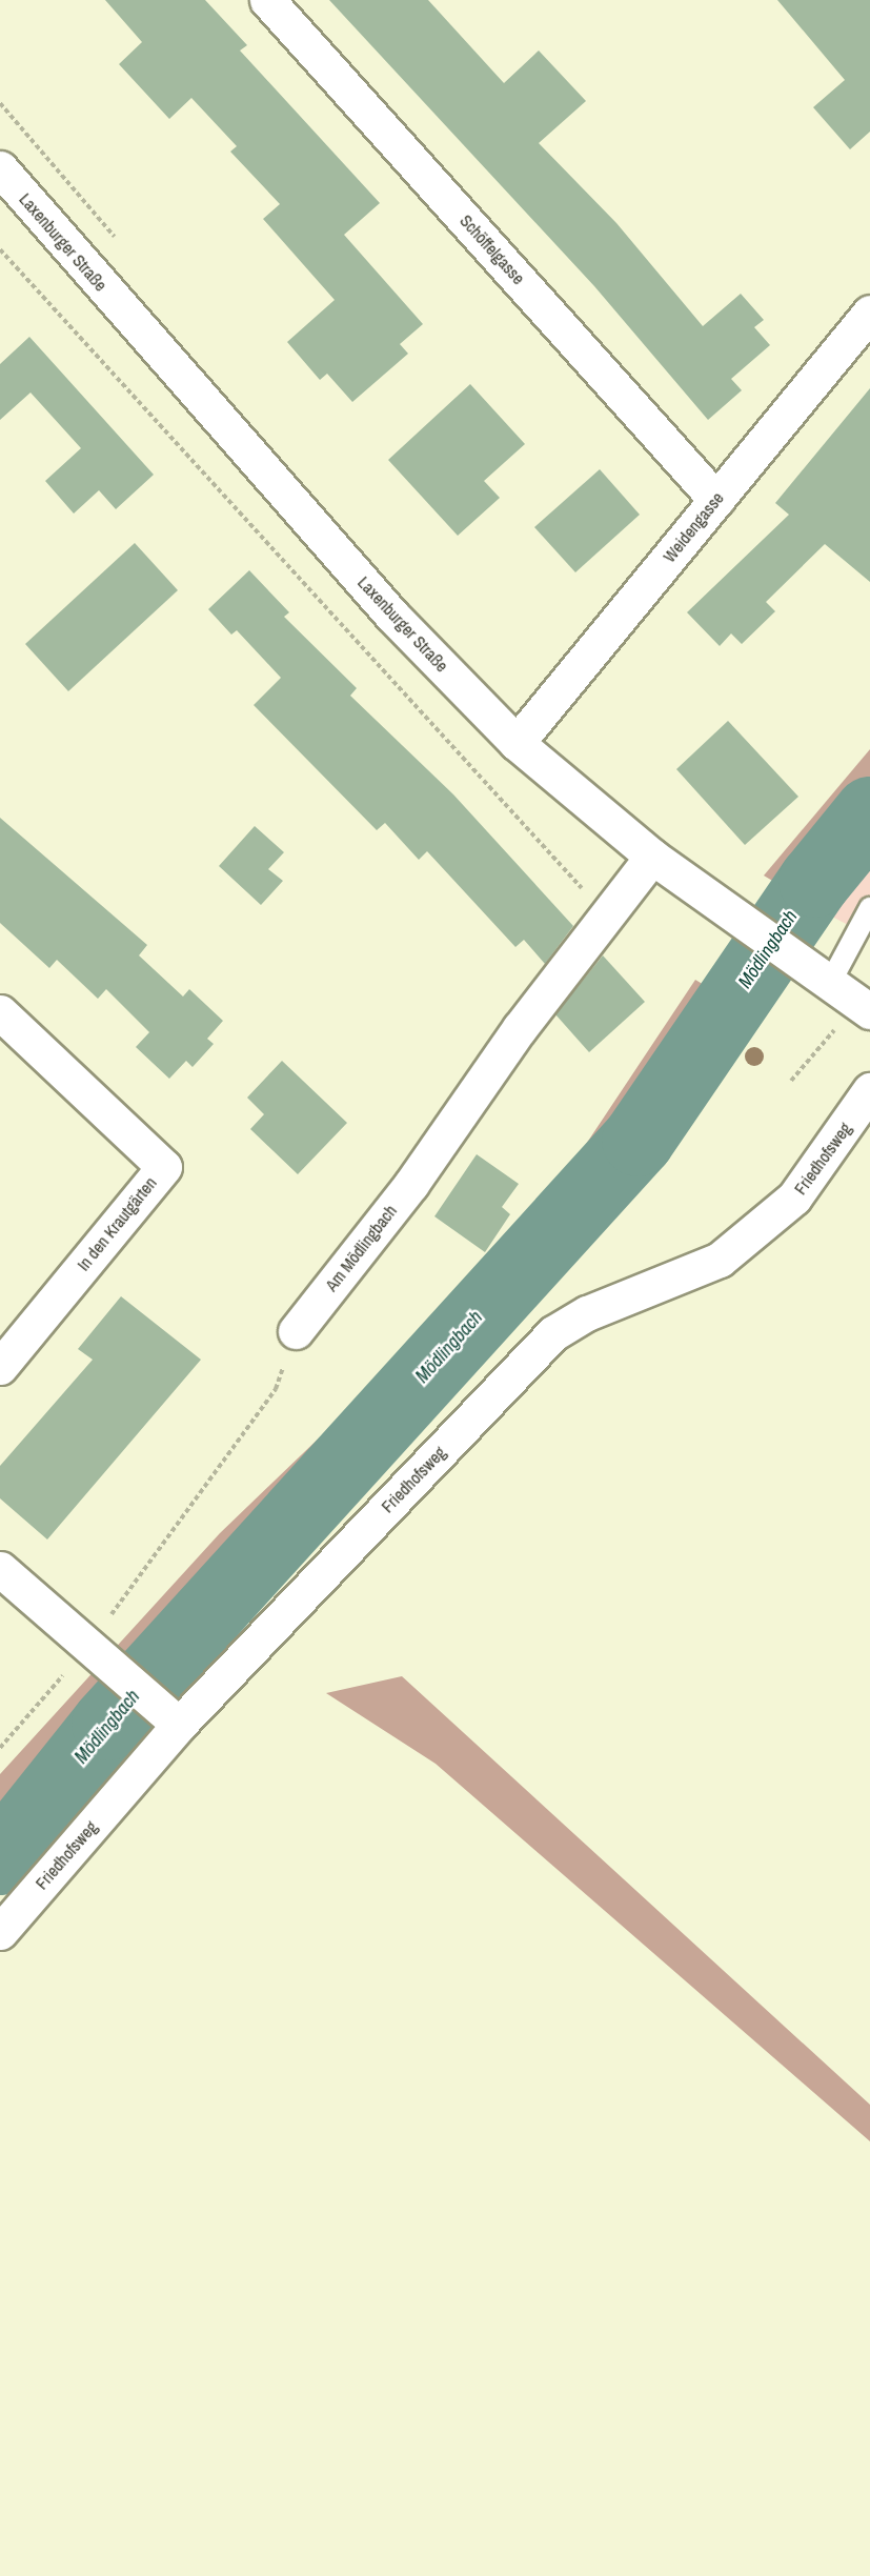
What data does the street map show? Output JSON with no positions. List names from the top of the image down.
{
  "streets": {
    "street": [
      "Laxenburger Straße",
      "Schöffelgasse",
      "Weidengasse",
      "Friedhofsweg",
      "In den Krautgärten",
      "Am Mödlingbach"
    ]
  },
  "crossings": [
    ["Laxenburger Straße", "Weidengasse"],
    ["Laxenburger Straße", "Am Mödlingbach"],
    ["Schöffelgasse", "Weidengasse"]
  ],
  "water": ["Mödlingbach"]
}
